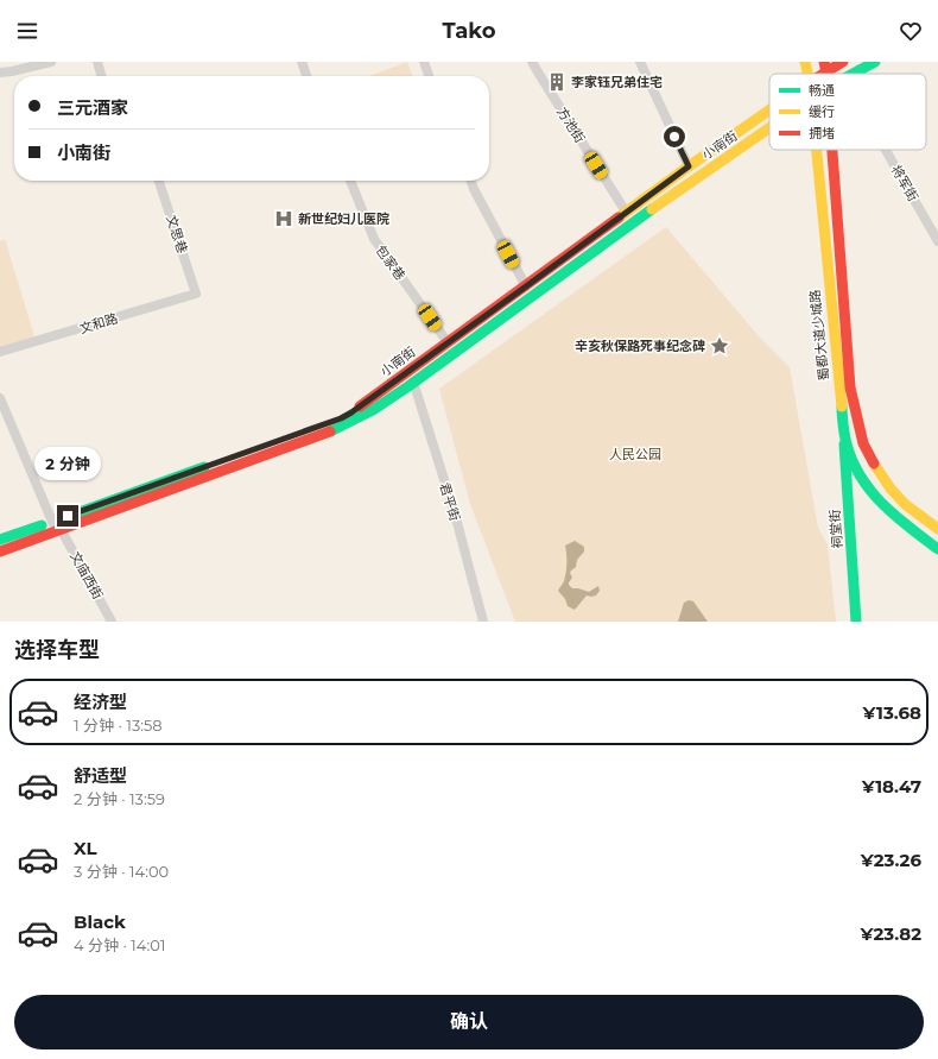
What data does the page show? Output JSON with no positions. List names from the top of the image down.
{
  "streets": {
    "main road": ["小南街", "蜀都大道少城路", "祠堂街"],
    "street": [
      "方池街",
      "将军街",
      "文思巷",
      "包家巷",
      "文和路",
      "君平街",
      "文庙西街"
    ]
  },
  "crossings": [
    ["方池街", "小南街"],
    ["小南街", "将军街"],
    ["小南街", "包家巷"],
    ["小南街", "君平街"],
    ["小南街", "文庙西街"],
    ["文思巷", "文和路"],
    ["蜀都大道少城路", "祠堂街"]
  ],
  "parks": ["人民公园"],
  "places": {
    "building": ["李家钰兄弟住宅"],
    "hospital": ["新世纪妇儿医院"],
    "place": ["辛亥秋保路死事纪念碑"]
  },
  "legend": ["畅通", "缓行", "拥堵"],
  "page": {
    "header": "Tako",
    "banner": ["三元酒家", "小南街"],
    "bubble": "2 分钟",
    "heading": "选择车型",
    "list": [
      {
        "name": "经济型",
        "note": "1 分钟 · 13:58",
        "value": "¥13.68"
      },
      {
        "name": "舒适型",
        "note": "2 分钟 · 13:59",
        "value": "¥18.47"
      },
      {
        "name": "XL",
        "note": "3 分钟 · 14:00",
        "value": "¥23.26"
      },
      {
        "name": "Black",
        "note": "4 分钟 · 14:01",
        "value": "¥23.82"
      }
    ],
    "buttons": "确认"
  }
}
